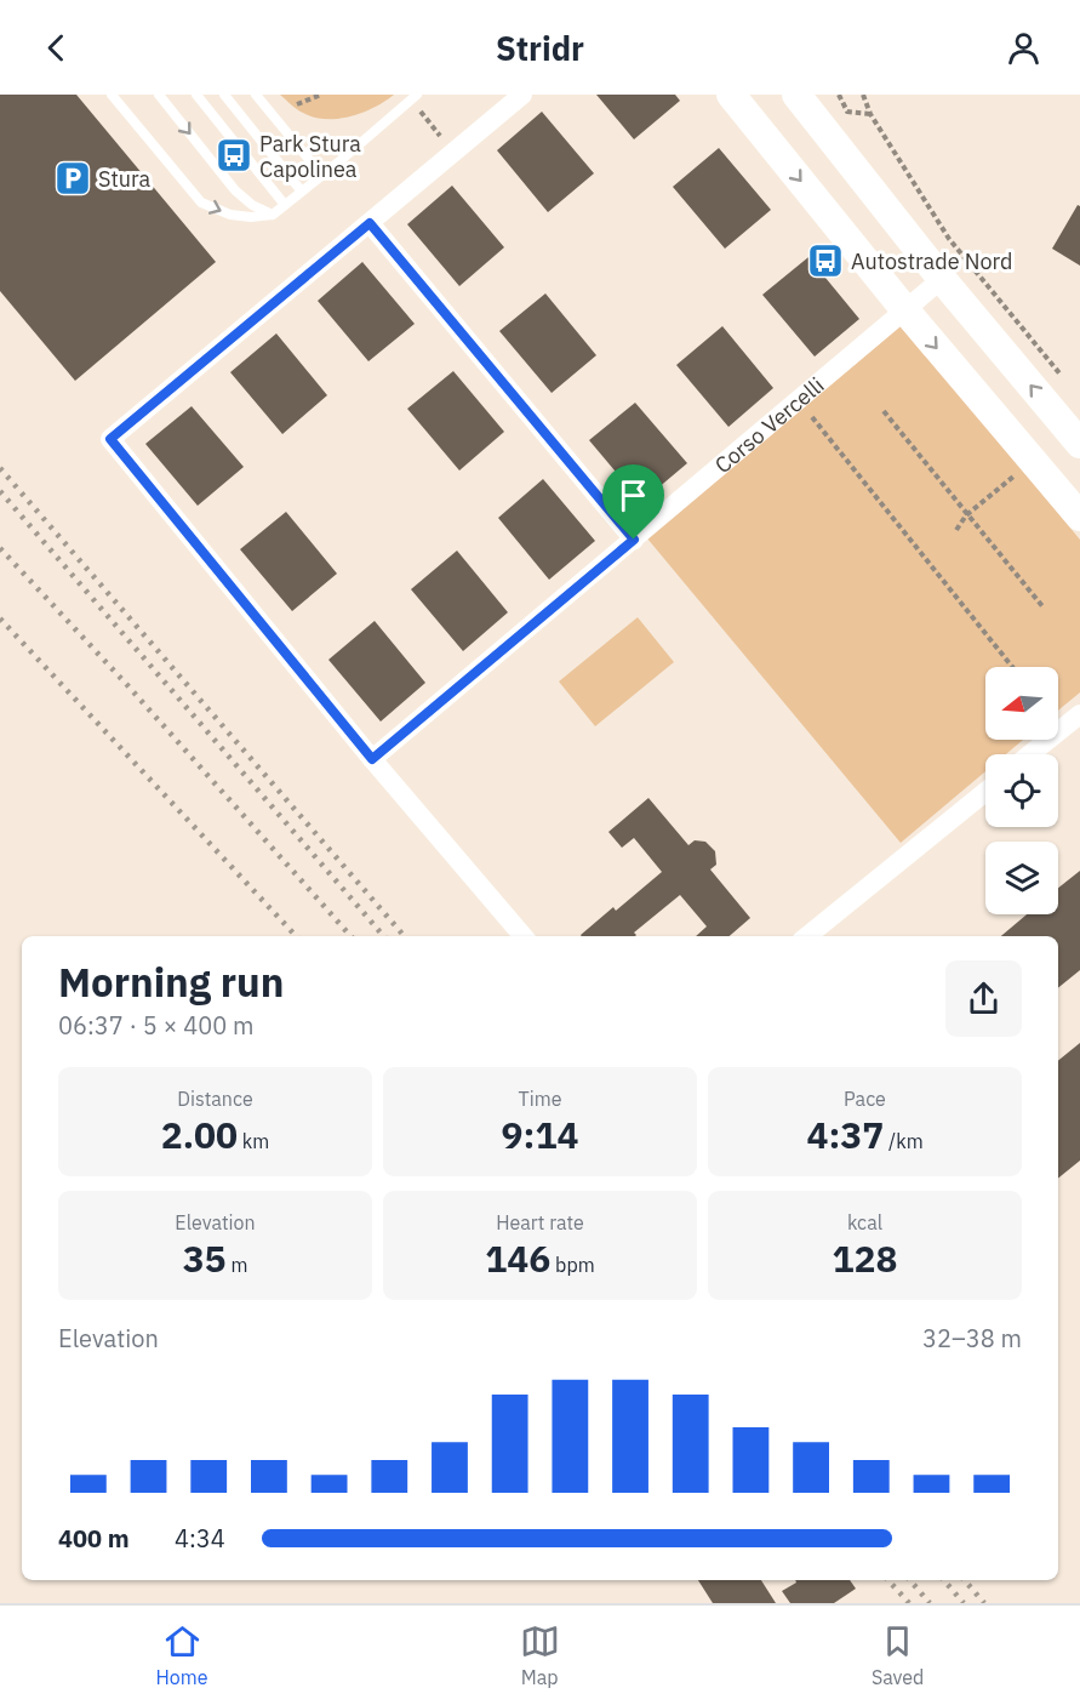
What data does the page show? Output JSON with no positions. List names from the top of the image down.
{
  "streets": {
    "street": ["Corso Vercelli"]
  },
  "places": {
    "bus stop": ["Park Stura Capolinea", "Autostrade Nord"],
    "parking": ["Stura"]
  },
  "north": "left",
  "page": {
    "header": "Stridr",
    "heading": ["Morning run", "06:37 · 5 × 400 m"],
    "stats": [
      ["Distance", "2.00 km"],
      ["Time", "9:14"],
      ["Pace", "4:37 /km"],
      ["Elevation", "35 m"],
      ["Heart rate", "146 bpm"],
      ["kcal", "128"]
    ],
    "chart": ["Elevation", "32–38 m"],
    "list": [
      {
        "name": "400 m",
        "note": "4:34"
      }
    ],
    "tabs": ["Home", "Map", "Saved"]
  }
}
